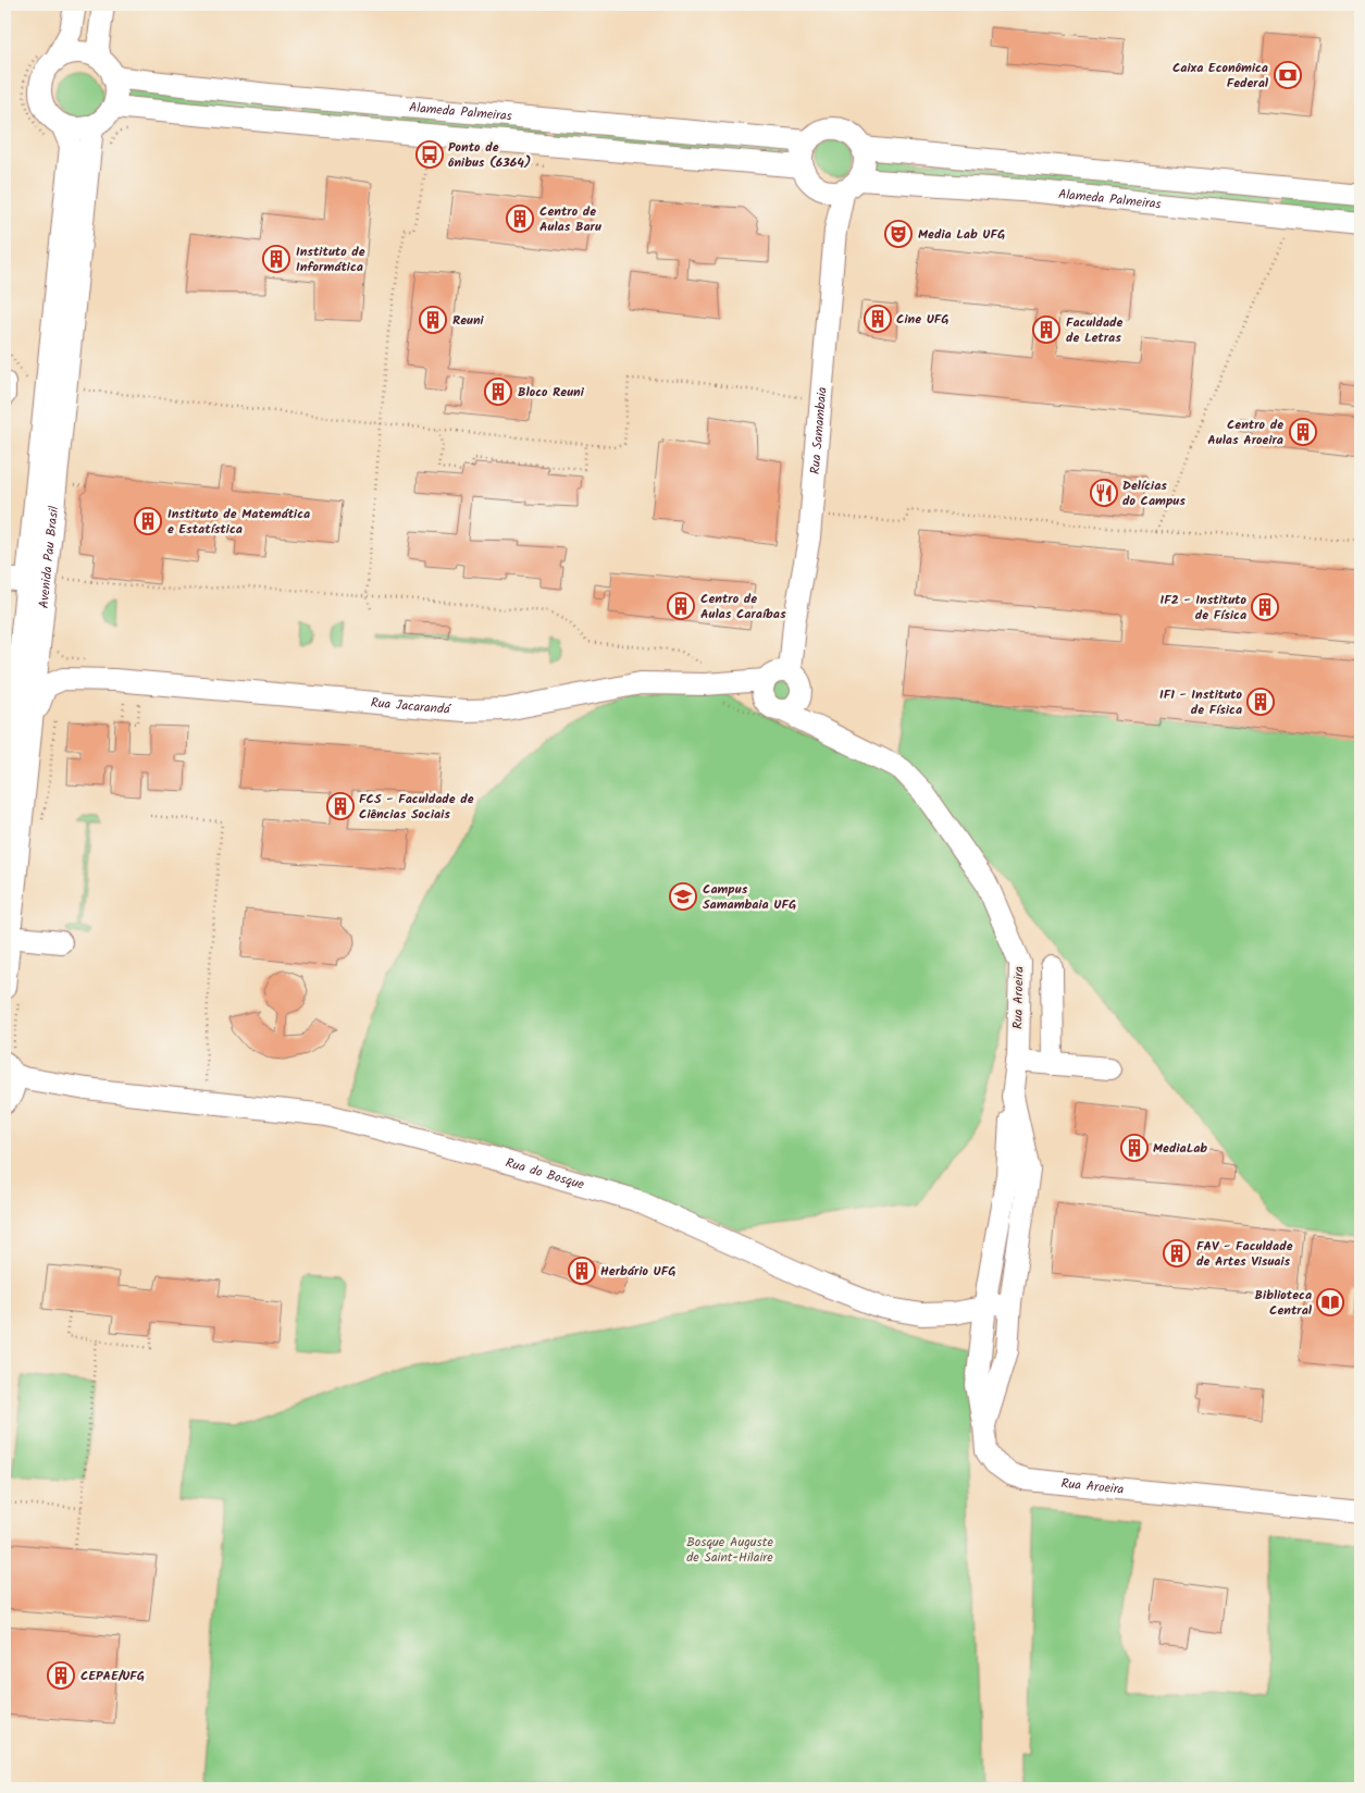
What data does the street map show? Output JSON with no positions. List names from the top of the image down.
{
  "streets": {
    "street": [
      "Alameda Palmeiras",
      "Rua Samambaia",
      "Avenida Pau Brasil",
      "Rua Jacarandá",
      "Rua Aroeira",
      "Rua do Bosque"
    ]
  },
  "crossings": [
    ["Alameda Palmeiras", "Rua Samambaia"],
    ["Alameda Palmeiras", "Avenida Pau Brasil"],
    ["Rua Samambaia", "Rua Aroeira"]
  ],
  "parks": ["Bosque Auguste de Saint-Hilaire"],
  "places": {
    "bank": ["Caixa Econômica Federal"],
    "bus stop": ["Ponto de ônibus (6364)"],
    "building": [
      "Centro de Aulas Baru",
      "Instituto de Informática",
      "Cine UFG",
      "Reuni",
      "Faculdade de Letras",
      "Bloco Reuni",
      "Centro de Aulas Aroeira",
      "Instituto de Matemática e Estatística",
      "Centro de Aulas Caraíbas",
      "IF2 - Instituto de Física",
      "IF1 - Instituto de Física",
      "FCS - Faculdade de Ciências Sociais",
      "MediaLab",
      "FAV - Faculdade de Artes Visuais",
      "Herbário UFG",
      "CEPAE/UFG"
    ],
    "theatre": ["Media Lab UFG"],
    "restaurant": ["Delícias do Campus"],
    "school or university": ["Campus Samambaia UFG"],
    "library": ["Biblioteca Central"]
  }
}
